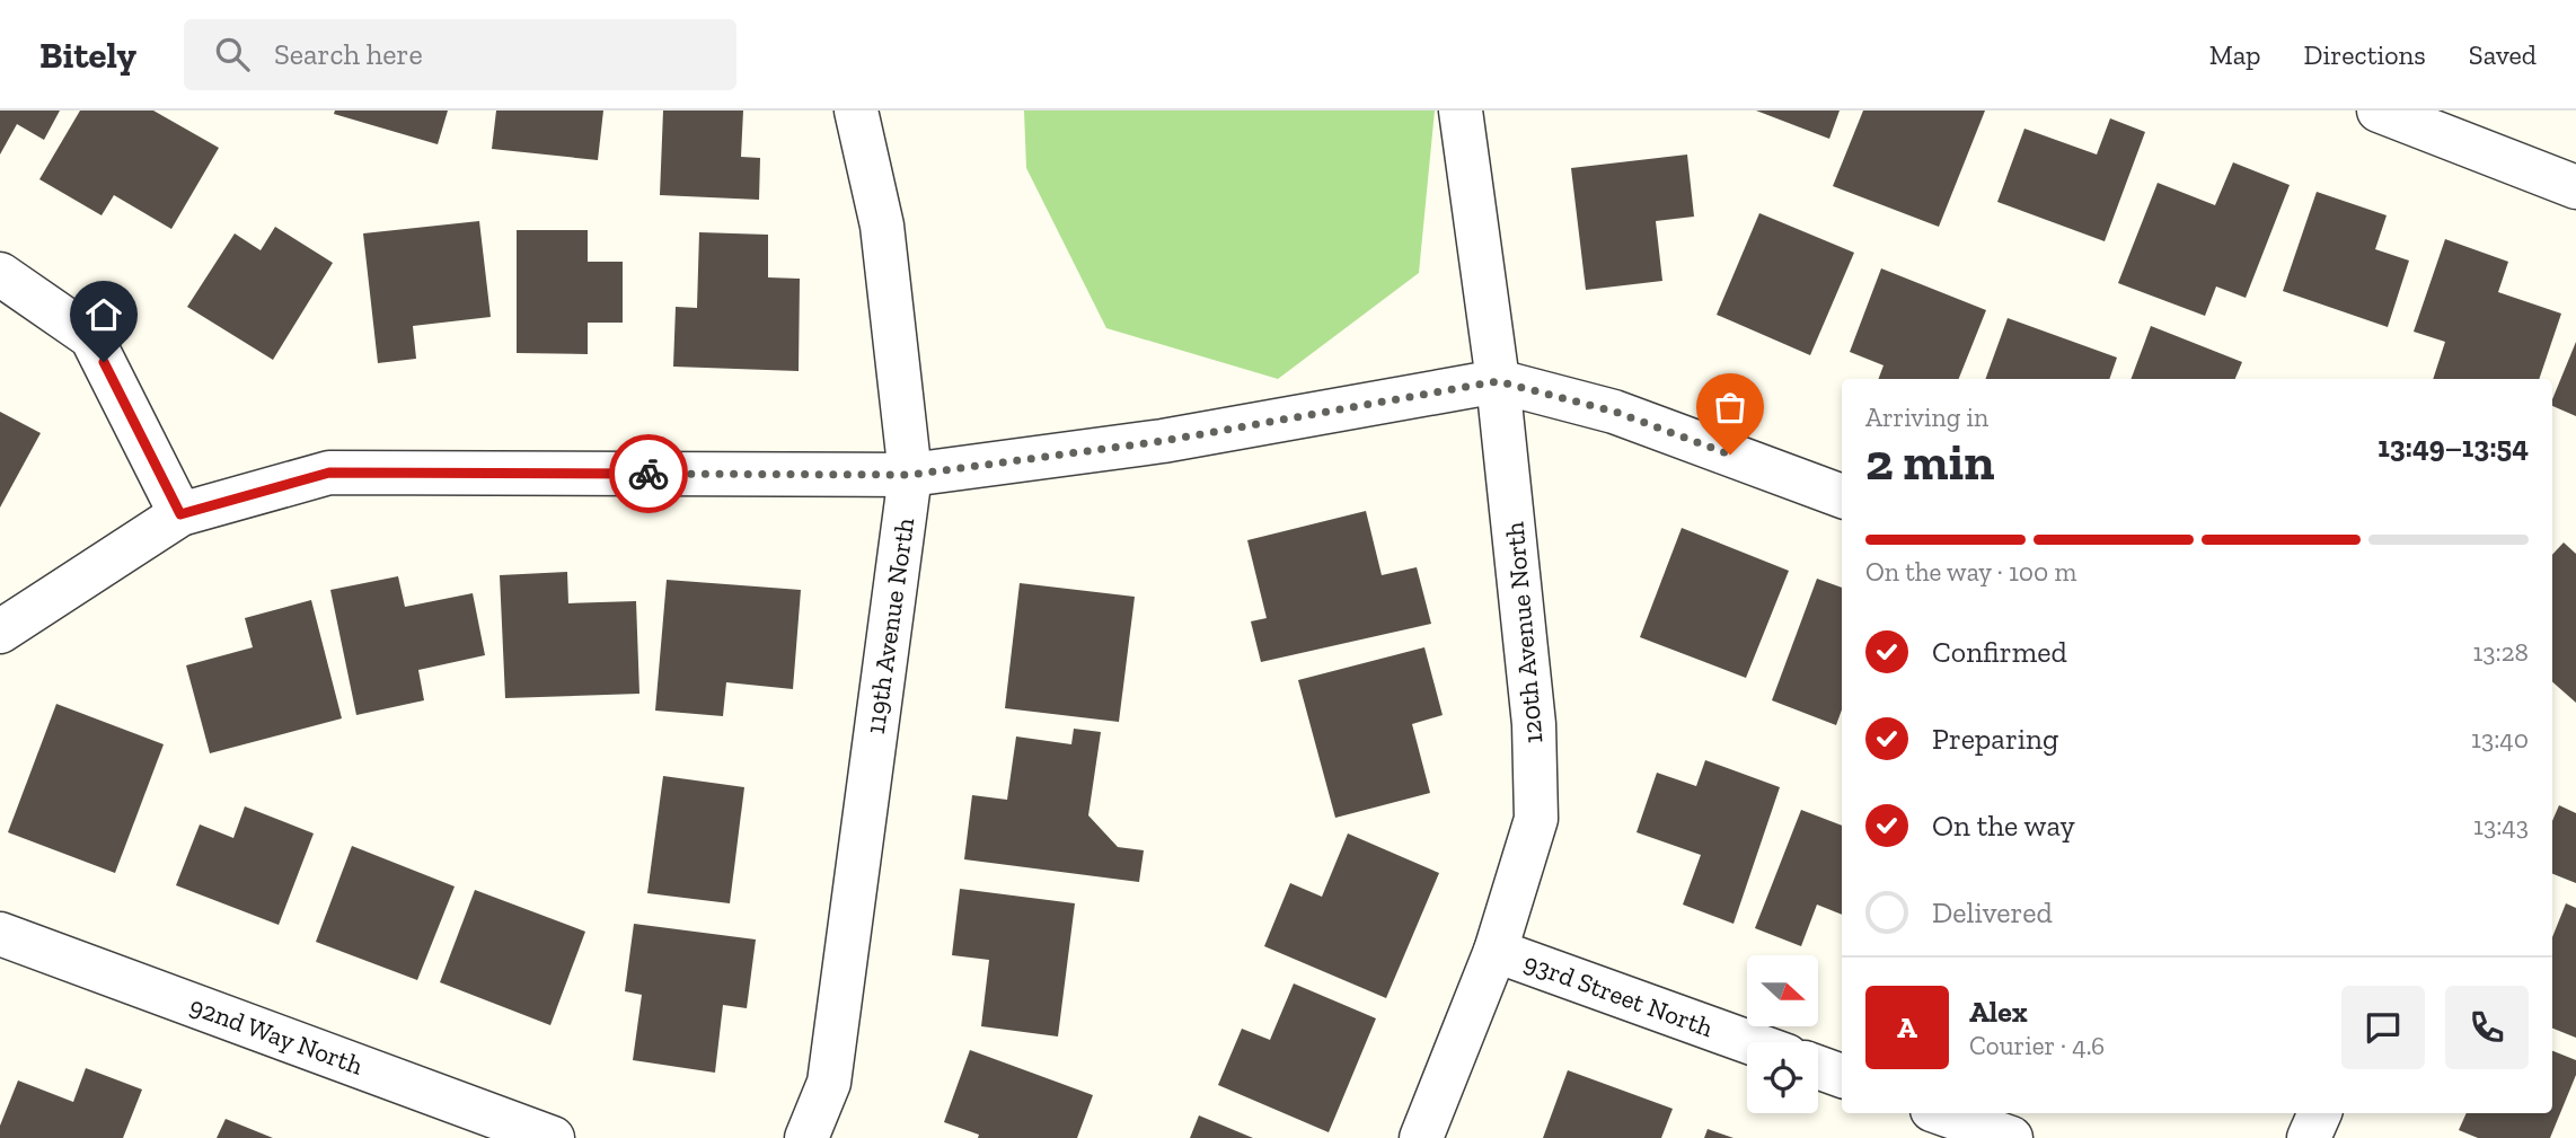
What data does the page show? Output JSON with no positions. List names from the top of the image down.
{
  "streets": {
    "street": [
      "119th Avenue North",
      "120th Avenue North",
      "93rd Street North",
      "92nd Way North"
    ]
  },
  "crossings": [
    ["120th Avenue North", "93rd Street North"]
  ],
  "north": "right",
  "page": {
    "header": "Bitely",
    "search": "Search here",
    "nav": ["Map", "Directions", "Saved"],
    "heading": ["2 min", "Arriving in", "13:49–13:54"],
    "panel": ["Alex", "Courier · 4.6"],
    "bar": "On the way · 100 m",
    "list": [
      ["Confirmed", "13:28"],
      ["Preparing", "13:40"],
      ["On the way", "13:43"],
      "Delivered"
    ],
    "round": "A"
  }
}
